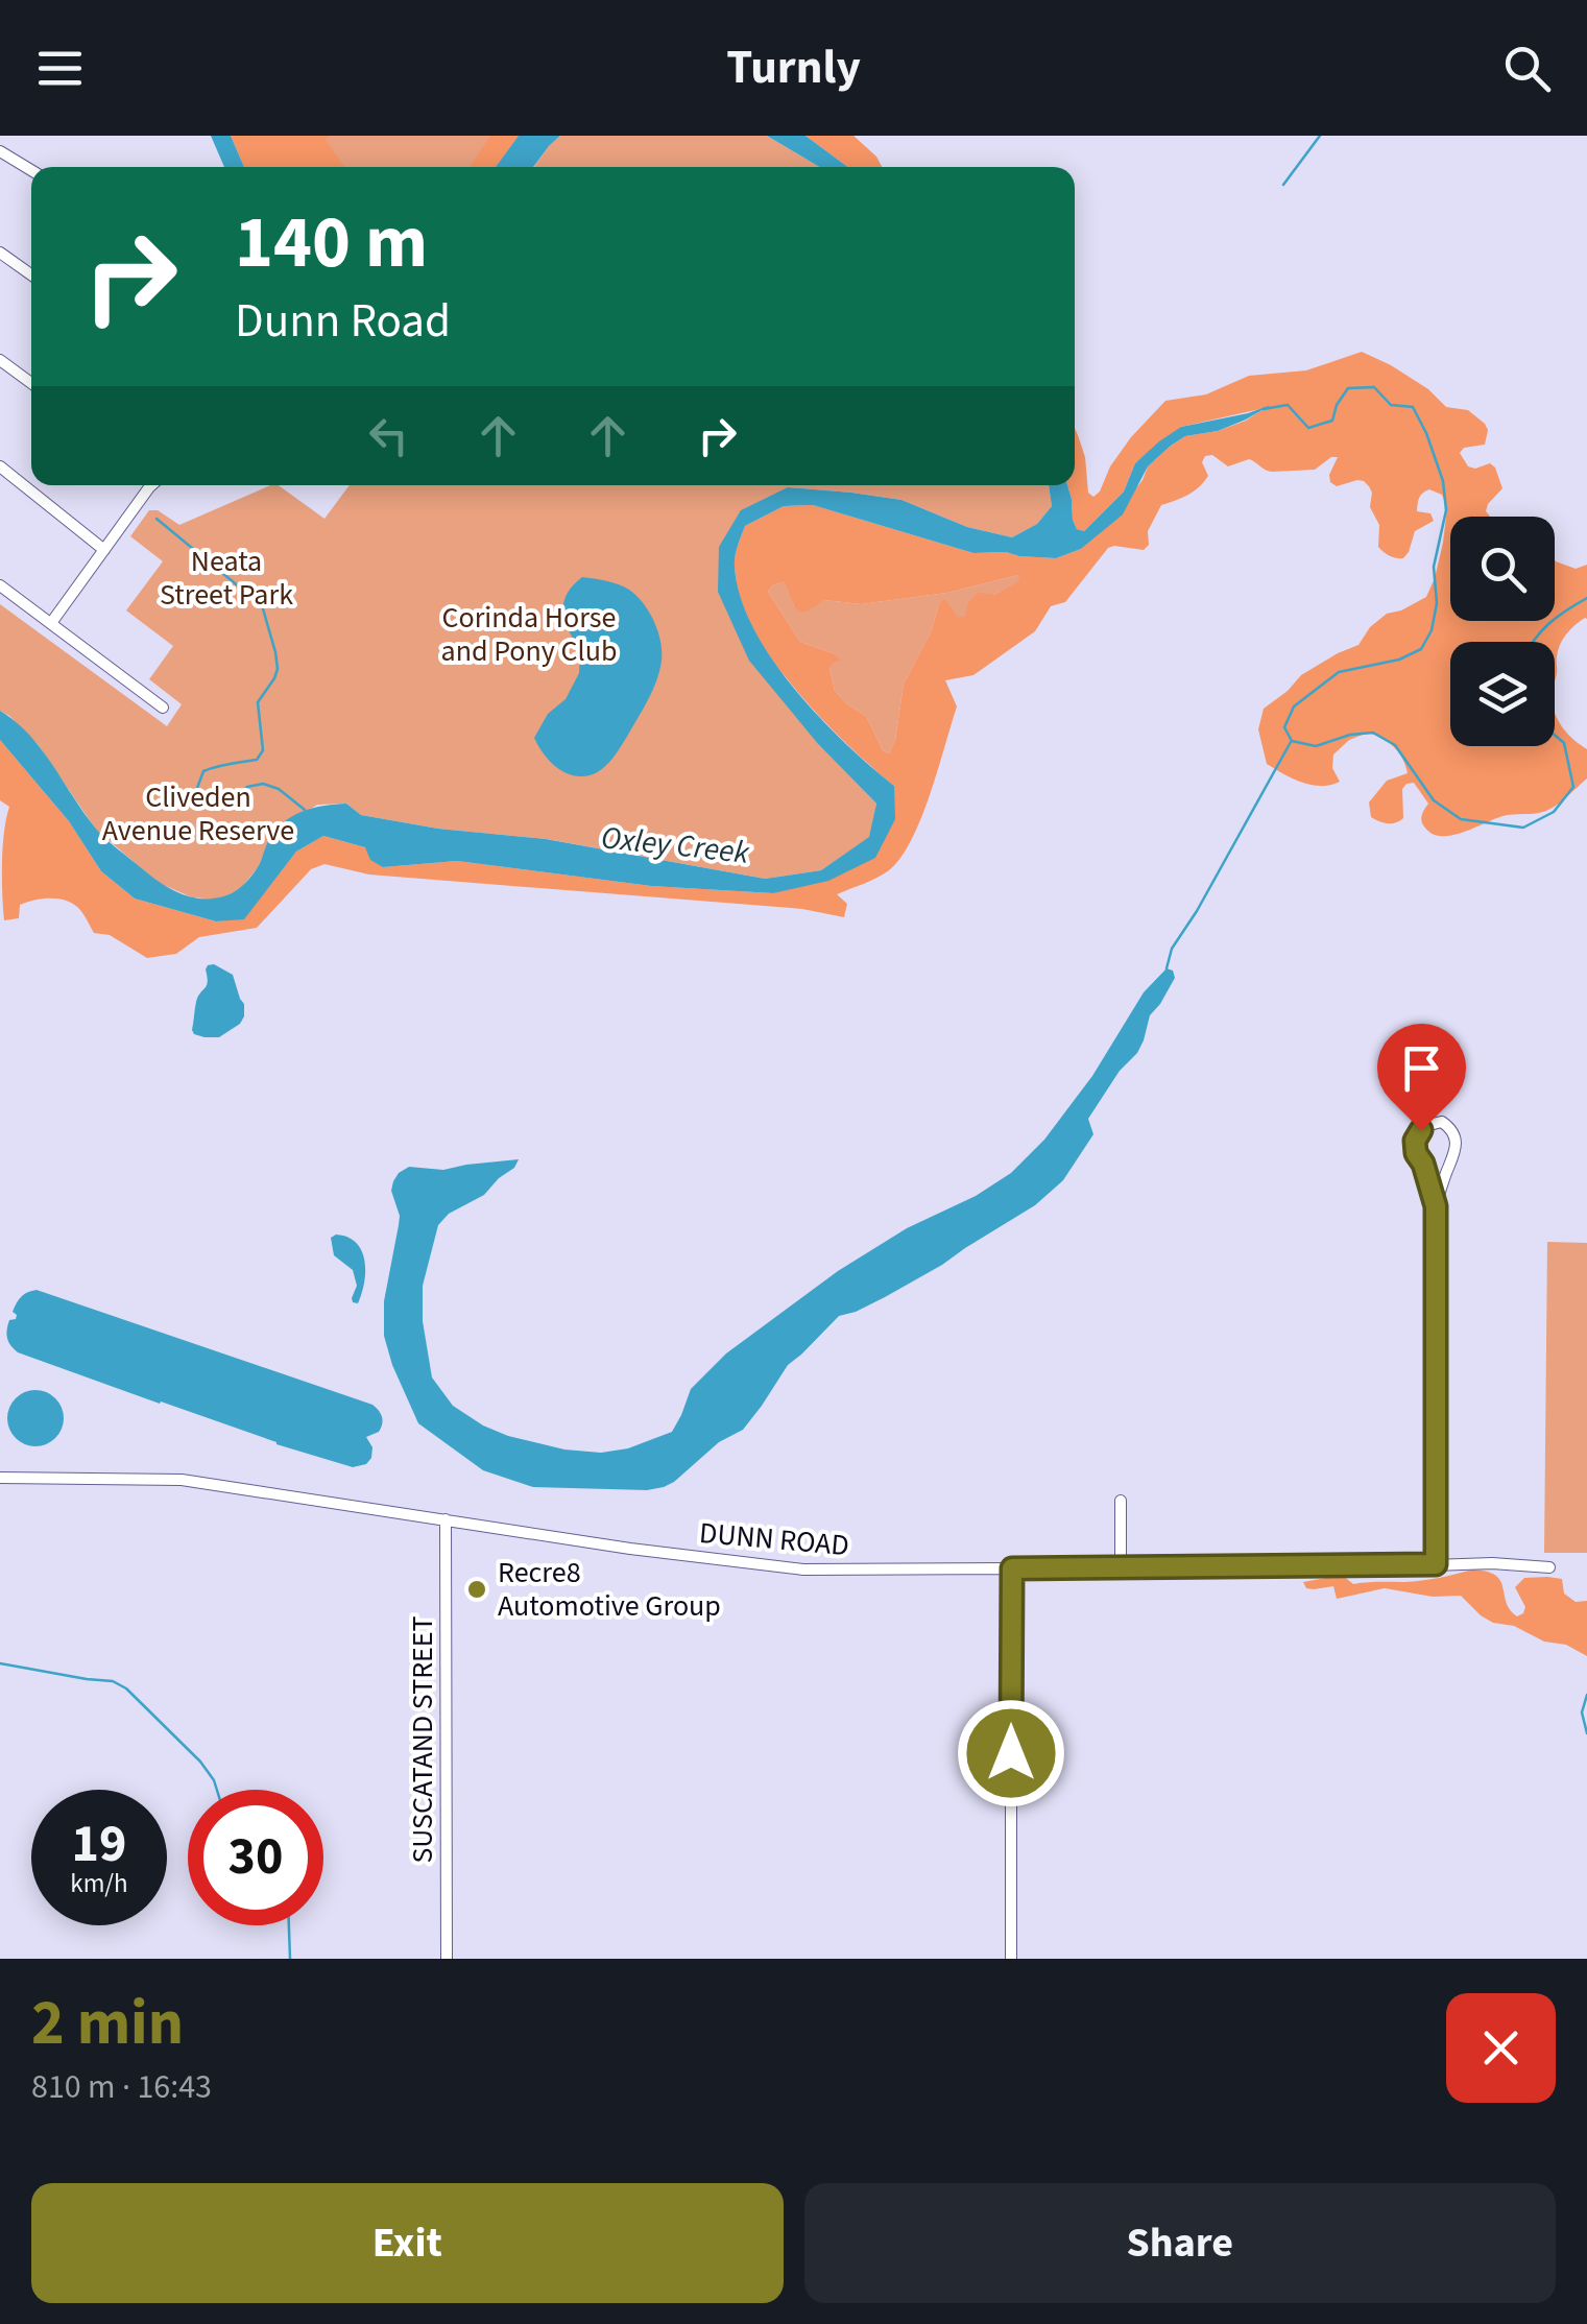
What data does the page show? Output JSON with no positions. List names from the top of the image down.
{
  "streets": {
    "street": ["DUNN ROAD", "SUSCATAND STREET"]
  },
  "crossings": [
    ["DUNN ROAD", "SUSCATAND STREET"]
  ],
  "water": ["Oxley Creek"],
  "parks": ["Neata Street Park", "Corinda Horse and Pony Club", "Cliveden Avenue Reserve"],
  "places": ["Recre8 Automotive Group"],
  "page": {
    "header": "Turnly",
    "turn": ["140 m", "Dunn Road"],
    "speed": "19 km/h",
    "limit": "30",
    "heading": ["2 min", "810 m · 16:43"],
    "buttons": ["Exit", "Share"]
  }
}
